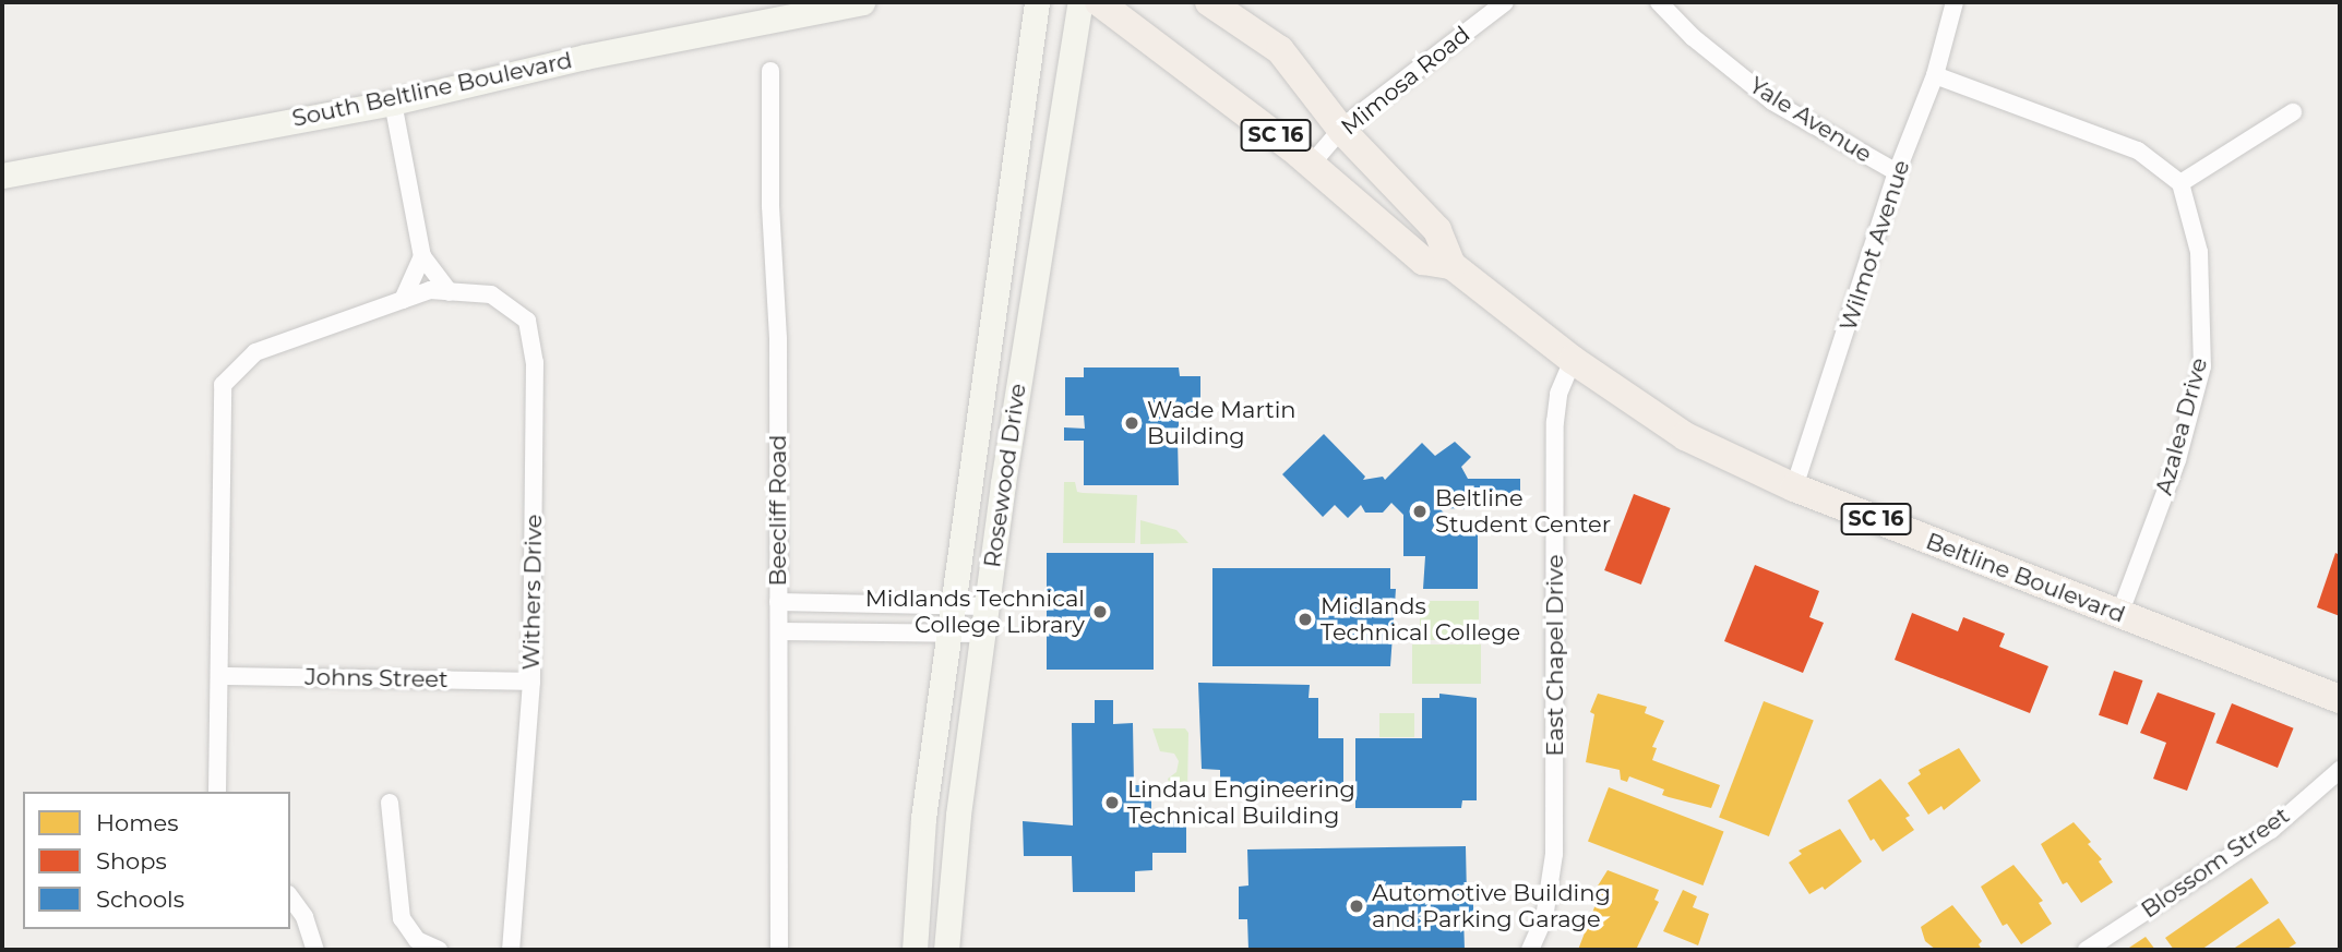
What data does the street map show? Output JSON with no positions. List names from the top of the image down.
{
  "streets": {
    "main road": [
      "South Beltline Boulevard",
      "SC 16",
      "Rosewood Drive",
      "Beltline Boulevard"
    ],
    "street": [
      "Mimosa Road",
      "Yale Avenue",
      "Wilmot Avenue",
      "Azalea Drive",
      "Beecliff Road",
      "Withers Drive",
      "East Chapel Drive",
      "Johns Street",
      "Blossom Street"
    ]
  },
  "crossings": [
    ["Mimosa Road", "Beltline Boulevard"],
    ["Yale Avenue", "Wilmot Avenue"],
    ["SC 16", "Beltline Boulevard"],
    ["Wilmot Avenue", "Beltline Boulevard"],
    ["Azalea Drive", "Beltline Boulevard"],
    ["Beltline Boulevard", "East Chapel Drive"],
    ["Withers Drive", "Johns Street"]
  ],
  "places": [
    "Wade Martin Building",
    "Beltline Student Center",
    "Midlands Technical College Library",
    "Midlands Technical College",
    "Lindau Engineering Technical Building",
    "Automotive Building and Parking Garage"
  ],
  "legend": ["Homes", "Shops", "Schools"]
}
